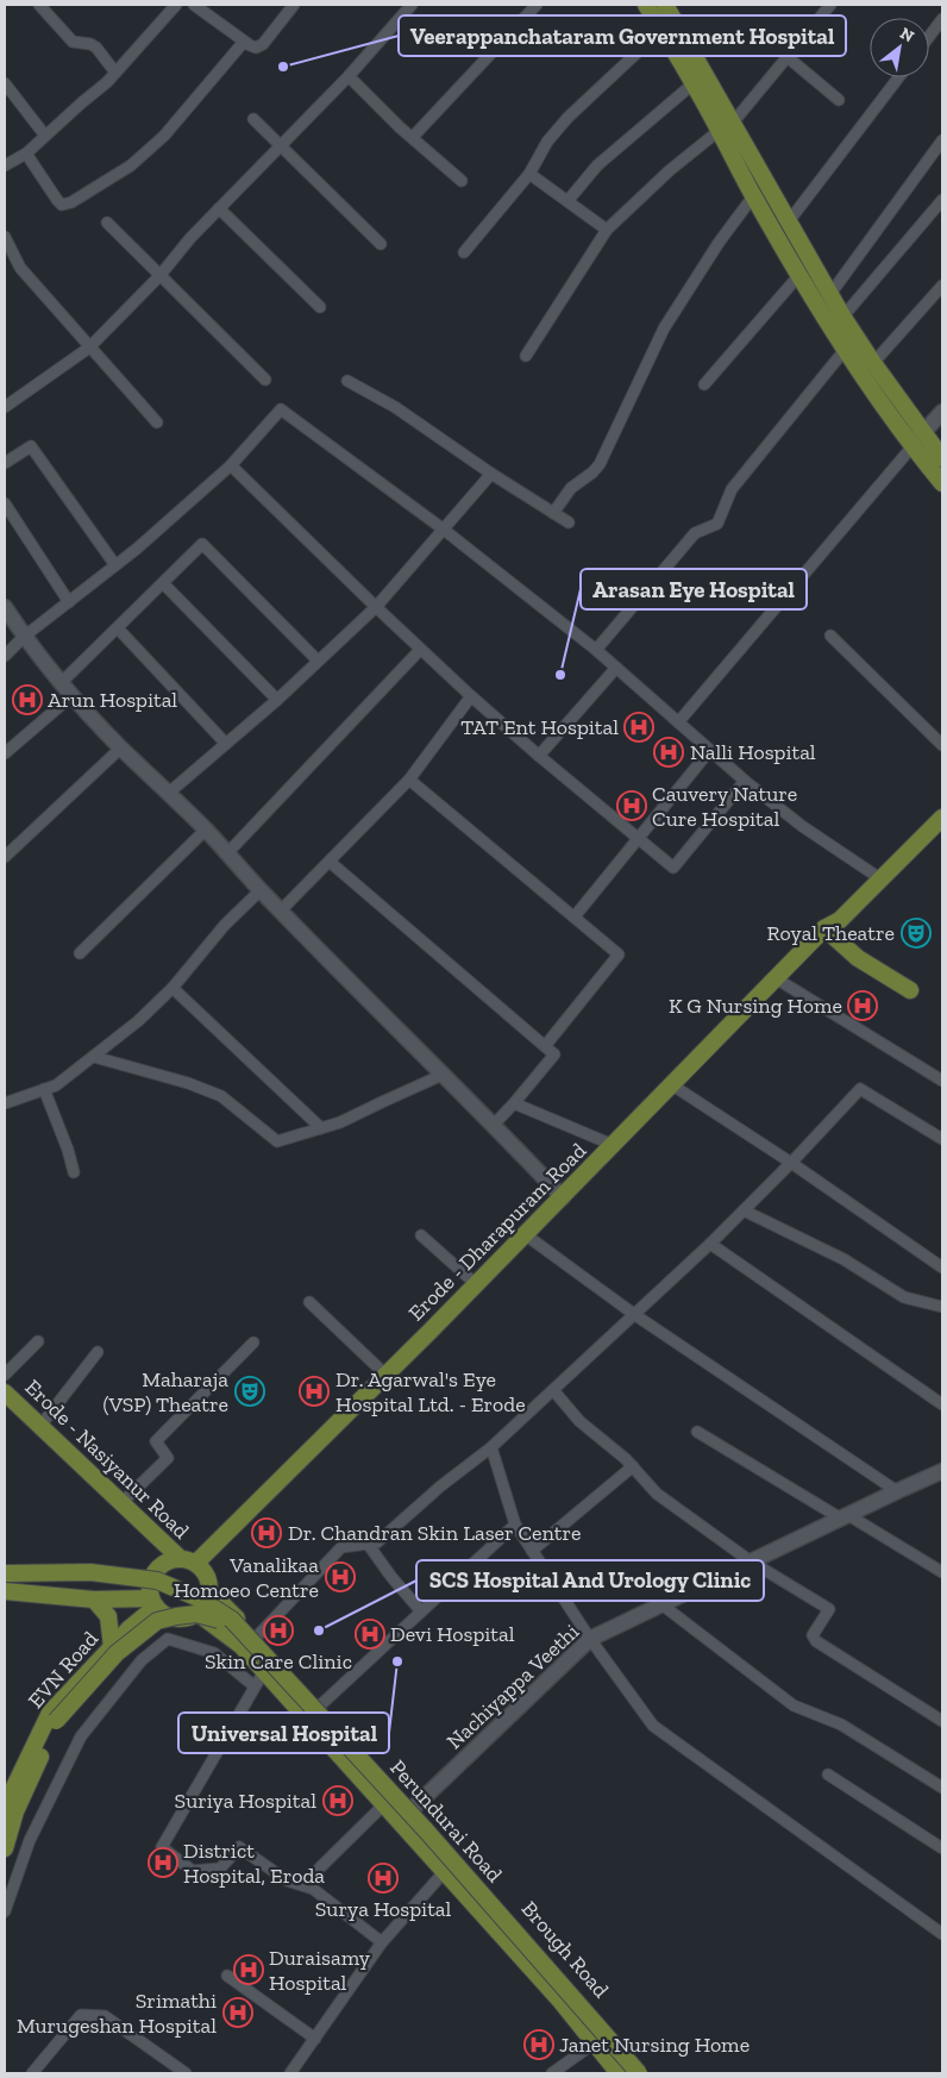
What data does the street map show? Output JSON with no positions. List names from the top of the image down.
{
  "streets": {
    "main road": [
      "Erode - Dharapuram Road",
      "Erode - Nasiyanur Road",
      "EVN Road",
      "Perundurai Road",
      "Brough Road"
    ],
    "street": ["Nachiyappa Veethi"]
  },
  "crossings": [
    ["Erode - Dharapuram Road", "Erode - Nasiyanur Road"],
    ["Erode - Dharapuram Road", "EVN Road"],
    ["Erode - Dharapuram Road", "Brough Road"],
    ["Erode - Nasiyanur Road", "EVN Road"],
    ["Erode - Nasiyanur Road", "Brough Road"],
    ["EVN Road", "Brough Road"],
    ["Nachiyappa Veethi", "Brough Road"]
  ],
  "places": {
    "other": [
      "Veerappanchataram Government Hospital",
      "Arasan Eye Hospital",
      "SCS Hospital And Urology Clinic",
      "Universal Hospital"
    ],
    "hospital": [
      "Arun Hospital",
      "TAT Ent Hospital",
      "Nalli Hospital",
      "Cauvery Nature Cure Hospital",
      "K G Nursing Home",
      "Dr. Agarwal's Eye Hospital Ltd. - Erode",
      "Dr. Chandran Skin Laser Centre",
      "Vanalikaa Homoeo Centre",
      "Skin Care Clinic",
      "Devi Hospital",
      "Suriya Hospital",
      "District Hospital, Eroda",
      "Surya Hospital",
      "Duraisamy Hospital",
      "Srimathi Murugeshan Hospital",
      "Janet Nursing Home"
    ],
    "theatre": ["Royal Theatre", "Maharaja (VSP) Theatre"]
  },
  "north": "top right"
}
